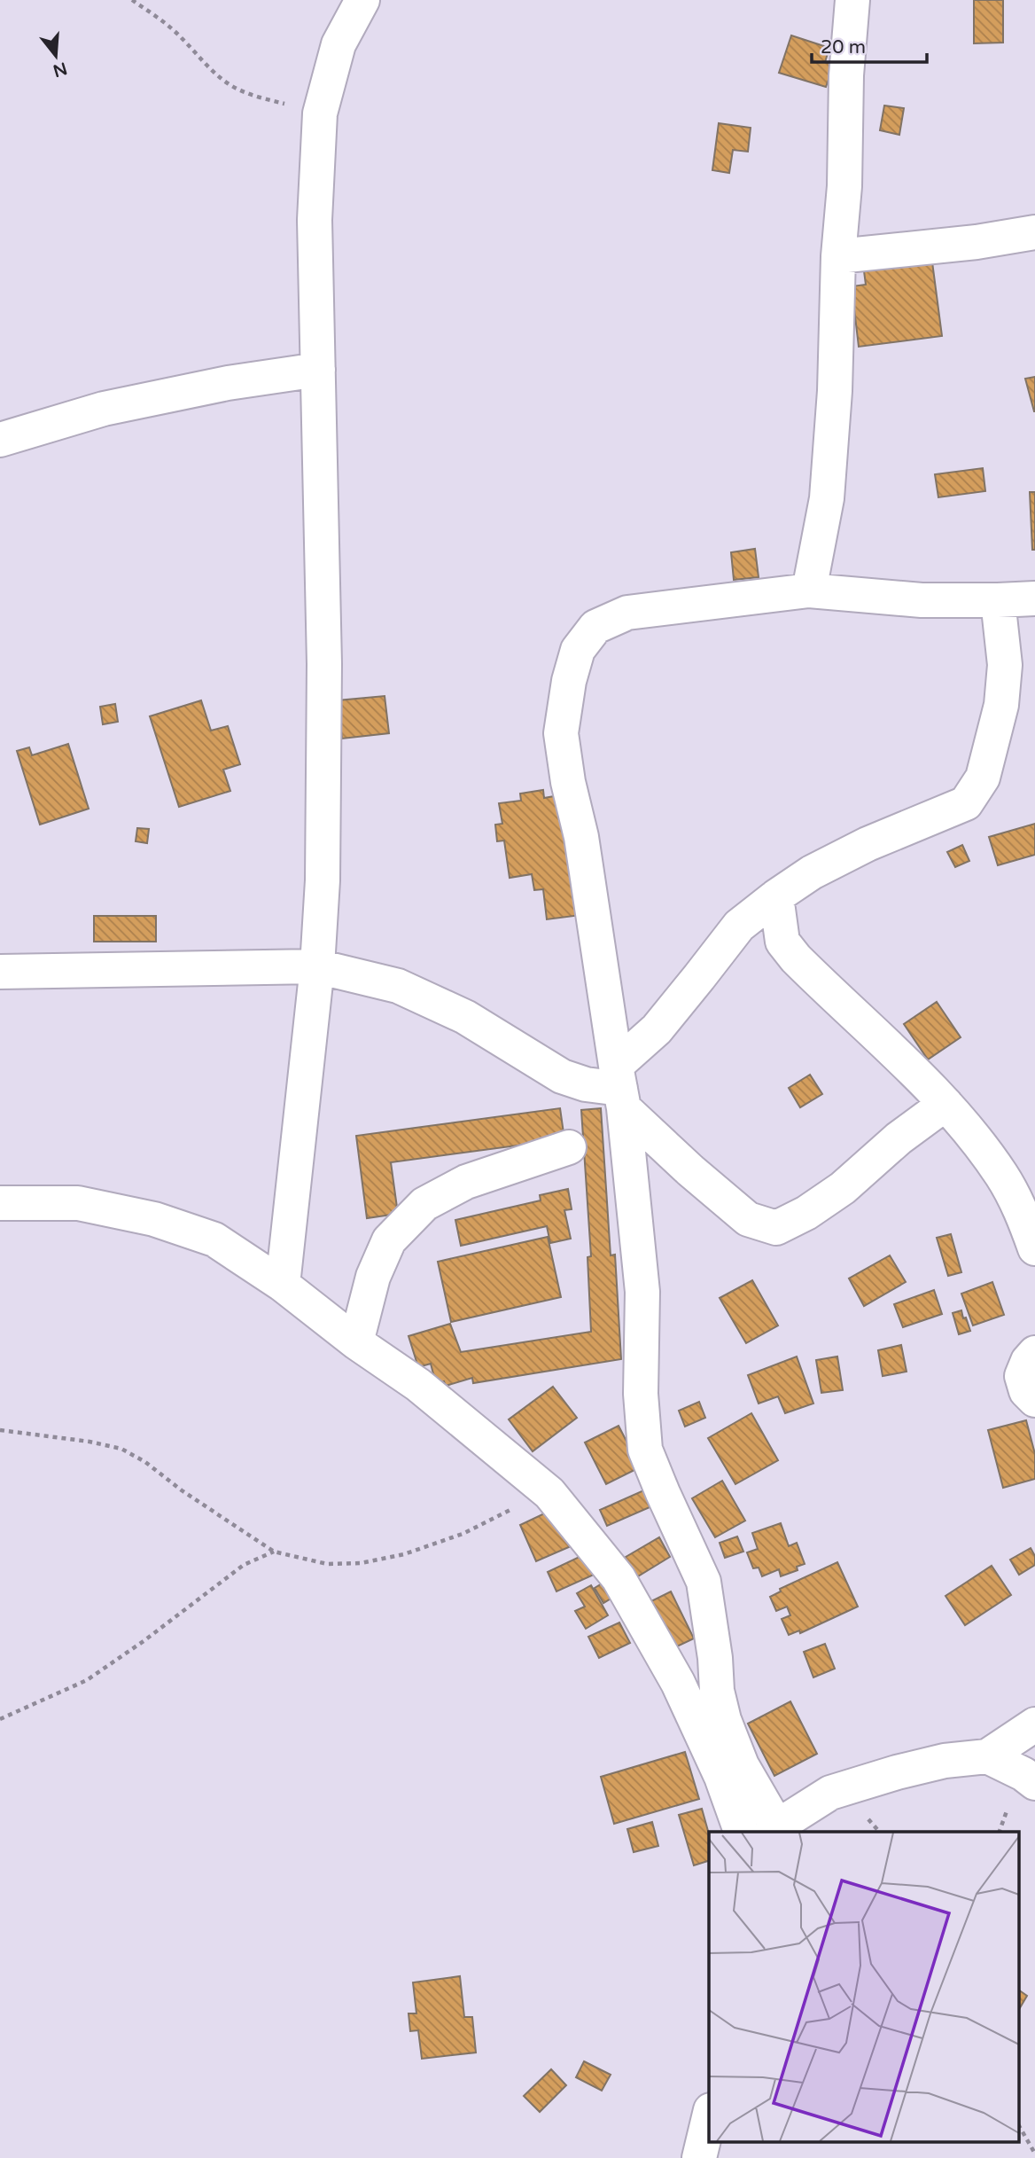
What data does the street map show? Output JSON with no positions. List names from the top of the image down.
{
  "scale_bar": "20 m",
  "north": "bottom"
}
